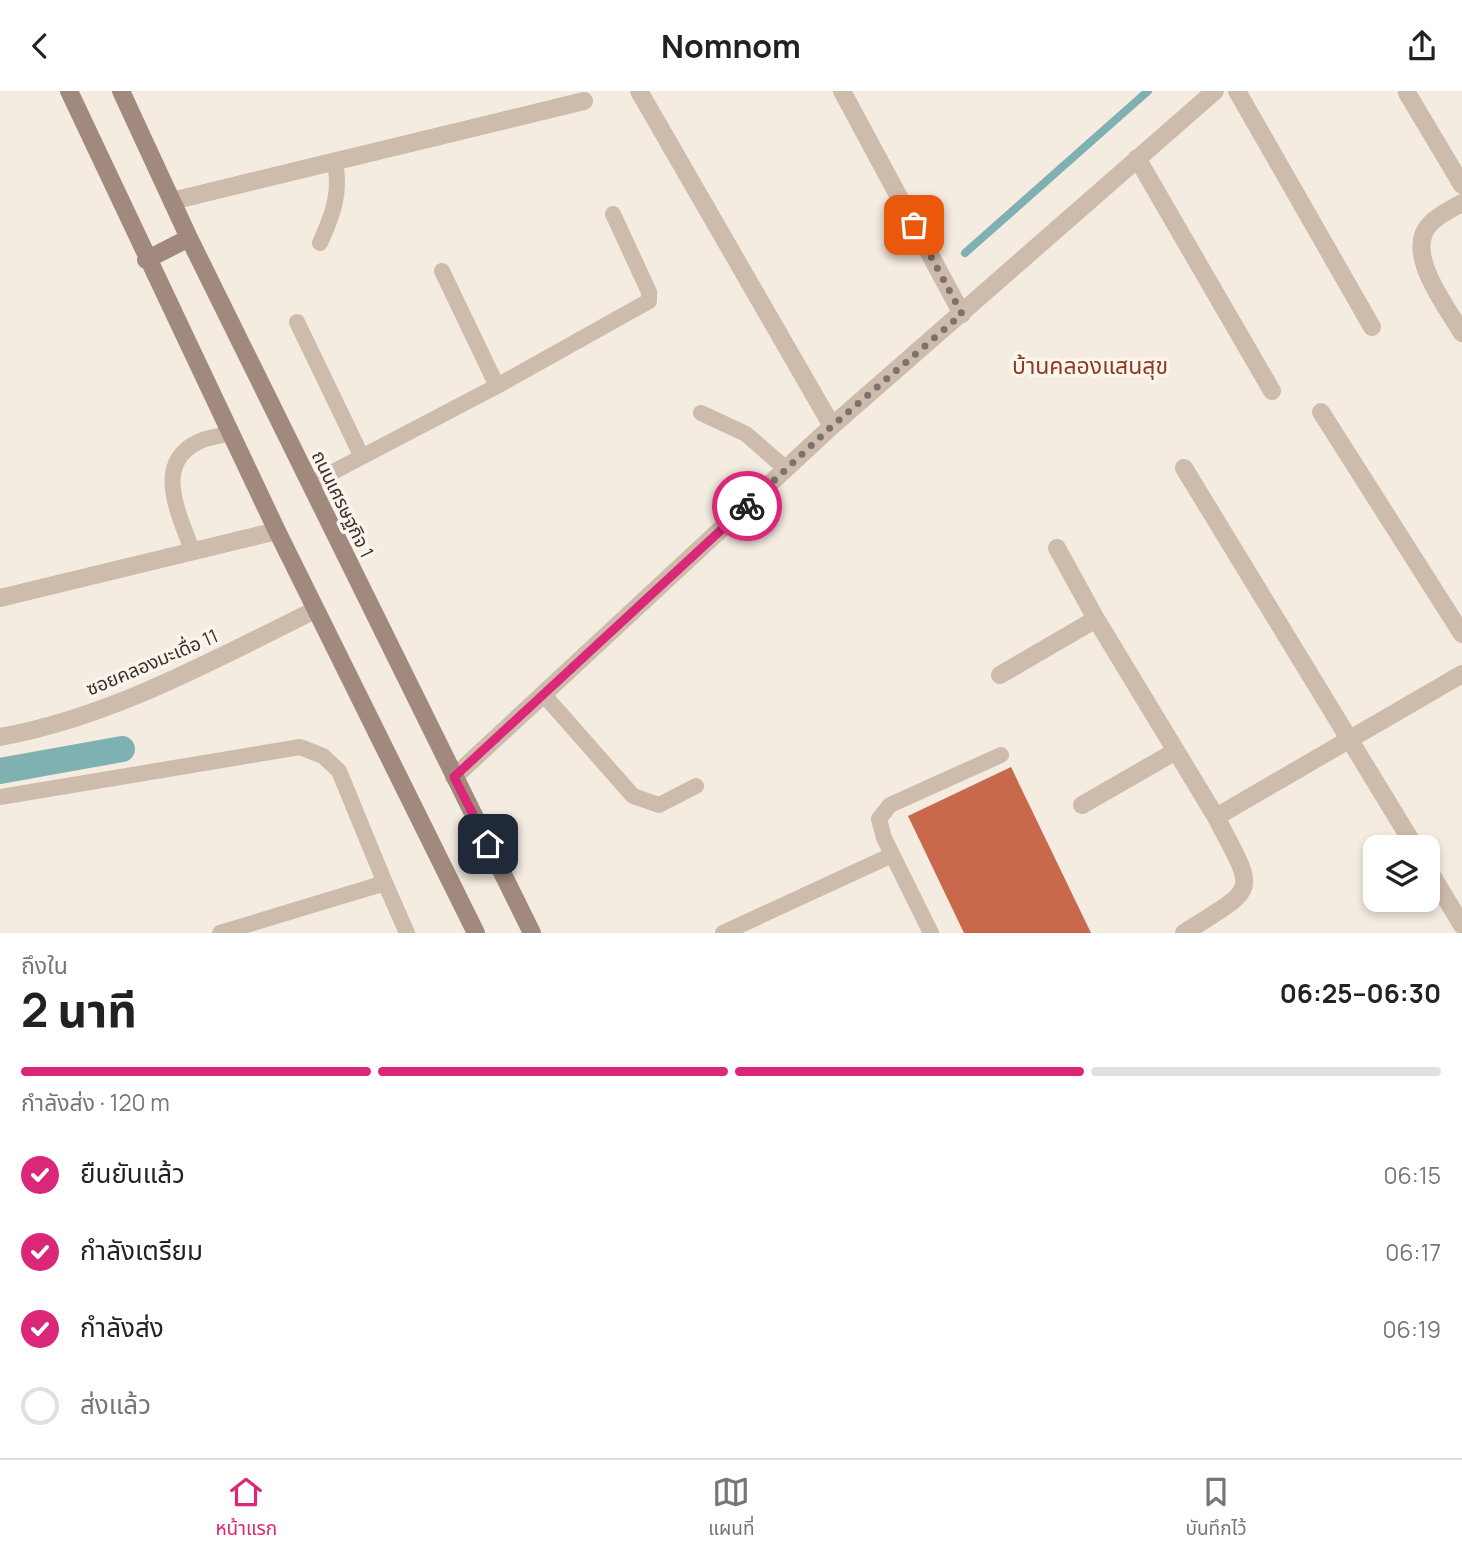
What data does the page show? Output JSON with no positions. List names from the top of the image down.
{
  "streets": {
    "main road": ["ถนนเศรษฐกิจ 1"],
    "street": ["ซอยคลองมะเดื่อ 11"]
  },
  "districts": ["บ้านคลองแสนสุข"],
  "page": {
    "header": "Nomnom",
    "heading": ["2 นาที", "ถึงใน", "06:25–06:30"],
    "bar": "กำลังส่ง · 120 m",
    "list": [
      ["ยืนยันแล้ว", "06:15"],
      ["กำลังเตรียม", "06:17"],
      ["กำลังส่ง", "06:19"],
      "ส่งแล้ว"
    ],
    "tabs": ["หน้าแรก", "แผนที่", "บันทึกไว้"]
  }
}
